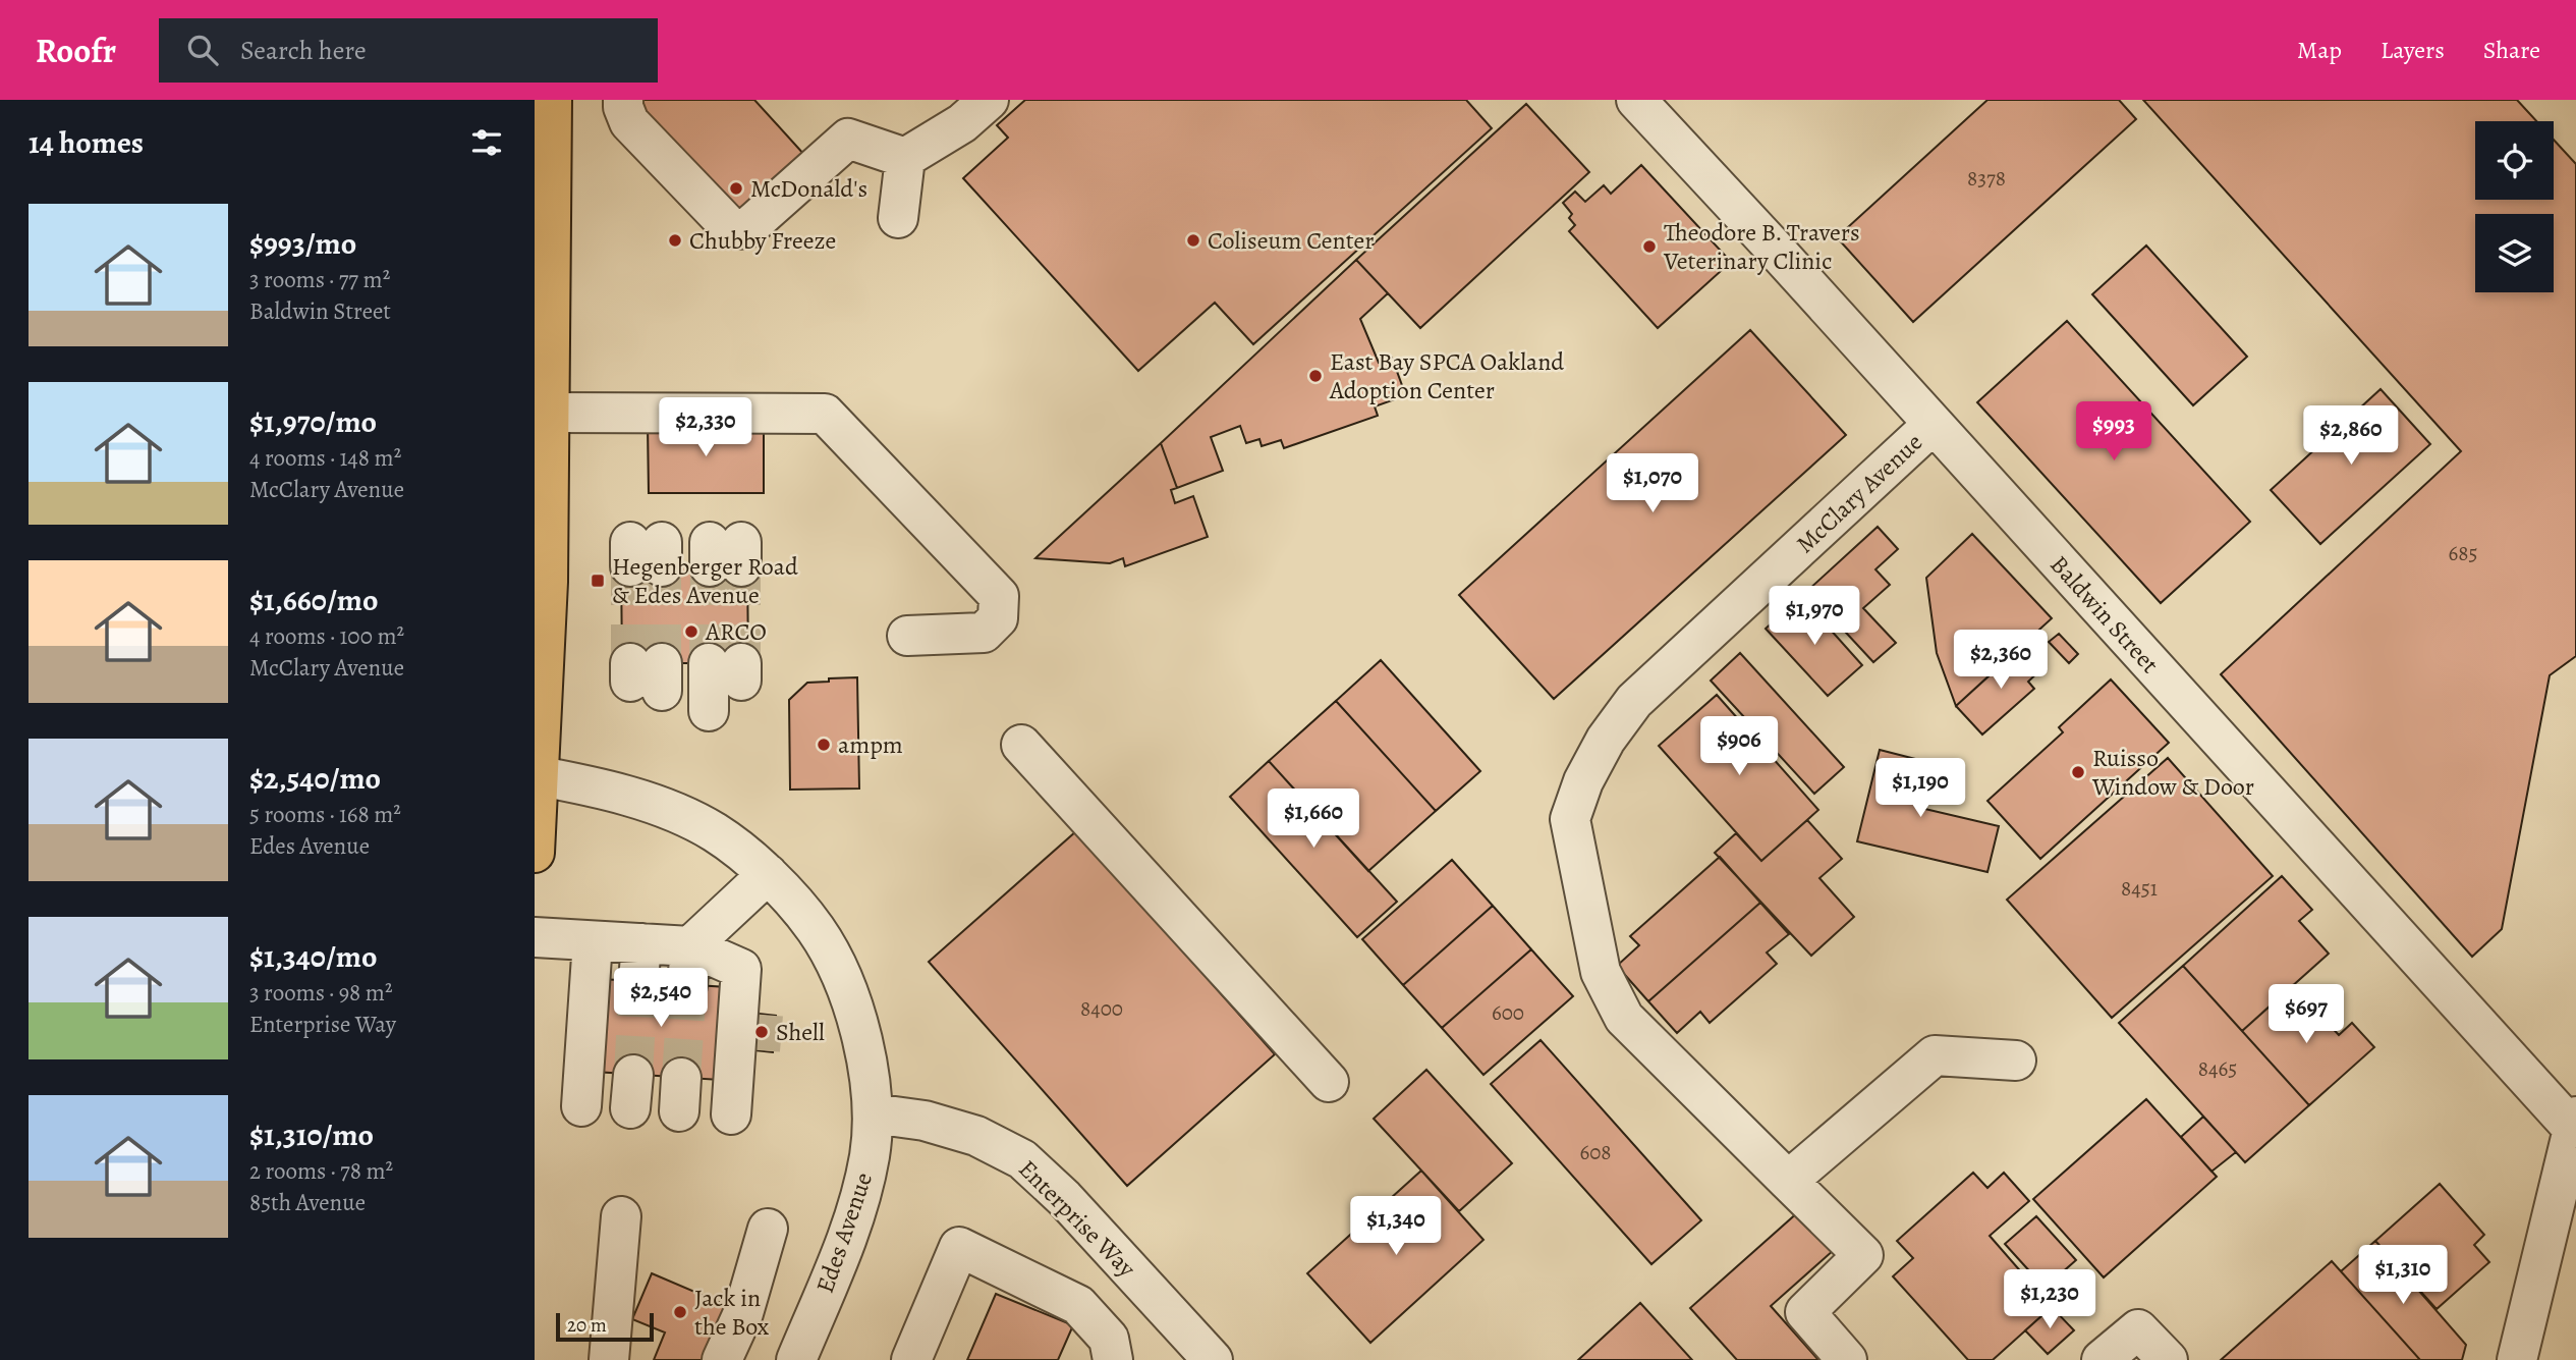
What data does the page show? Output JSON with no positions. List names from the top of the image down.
{
  "streets": {
    "street": [
      "McClary Avenue",
      "Baldwin Street",
      "Enterprise Way",
      "Edes Avenue"
    ]
  },
  "crossings": [
    ["McClary Avenue", "Baldwin Street"],
    ["Enterprise Way", "Edes Avenue"]
  ],
  "places": {
    "other": [
      "McDonald's",
      "Chubby Freeze",
      "Coliseum Center",
      "Theodore B. Travers Veterinary Clinic",
      "East Bay SPCA Oakland Adoption Center",
      "ARCO",
      "ampm",
      "Ruisso Window & Door",
      "Shell",
      "Jack in the Box"
    ],
    "transit": ["Hegenberger Road & Edes Avenue"]
  },
  "house_numbers": [
    "8378",
    "685",
    "8451",
    "8400",
    "600",
    "8465",
    "608"
  ],
  "scale_bar": "20 m",
  "page": {
    "header": "Roofr",
    "search": "Search here",
    "nav": ["Map", "Layers", "Share"],
    "heading": "14 homes",
    "list": [
      {
        "name": "$993/mo",
        "note": "3 rooms · 77 m² · Baldwin Street"
      },
      {
        "name": "$1,970/mo",
        "note": "4 rooms · 148 m² · McClary Avenue"
      },
      {
        "name": "$1,660/mo",
        "note": "4 rooms · 100 m² · McClary Avenue"
      },
      {
        "name": "$2,540/mo",
        "note": "5 rooms · 168 m² · Edes Avenue"
      },
      {
        "name": "$1,340/mo",
        "note": "3 rooms · 98 m² · Enterprise Way"
      },
      {
        "name": "$1,310/mo",
        "note": "2 rooms · 78 m² · 85th Avenue"
      }
    ],
    "price": [
      "$2,330",
      "$993",
      "$2,860",
      "$1,070",
      "$1,970",
      "$2,360",
      "$906",
      "$1,190",
      "$1,660",
      "$2,540",
      "$697",
      "$1,340",
      "$1,310",
      "$1,230"
    ],
    "scale": "20 m"
  }
}
